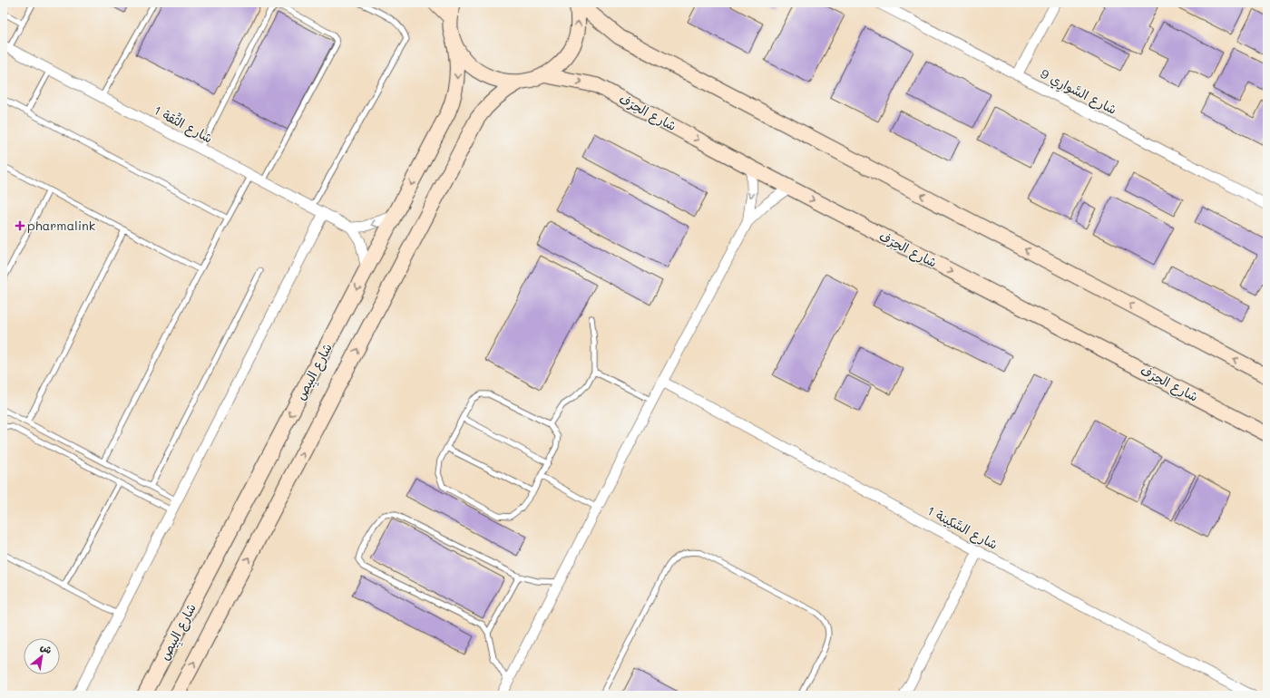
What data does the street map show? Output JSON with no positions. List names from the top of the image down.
{
  "streets": {
    "street": [
      "شارع السَّوارِي 9",
      "شارع الحِرَف",
      "شارع الثِّقة 1",
      "شارع البِيص",
      "شارع السَّكِينة 1"
    ]
  },
  "places": {
    "health": ["pharmalink"]
  },
  "north": "top right"
}
